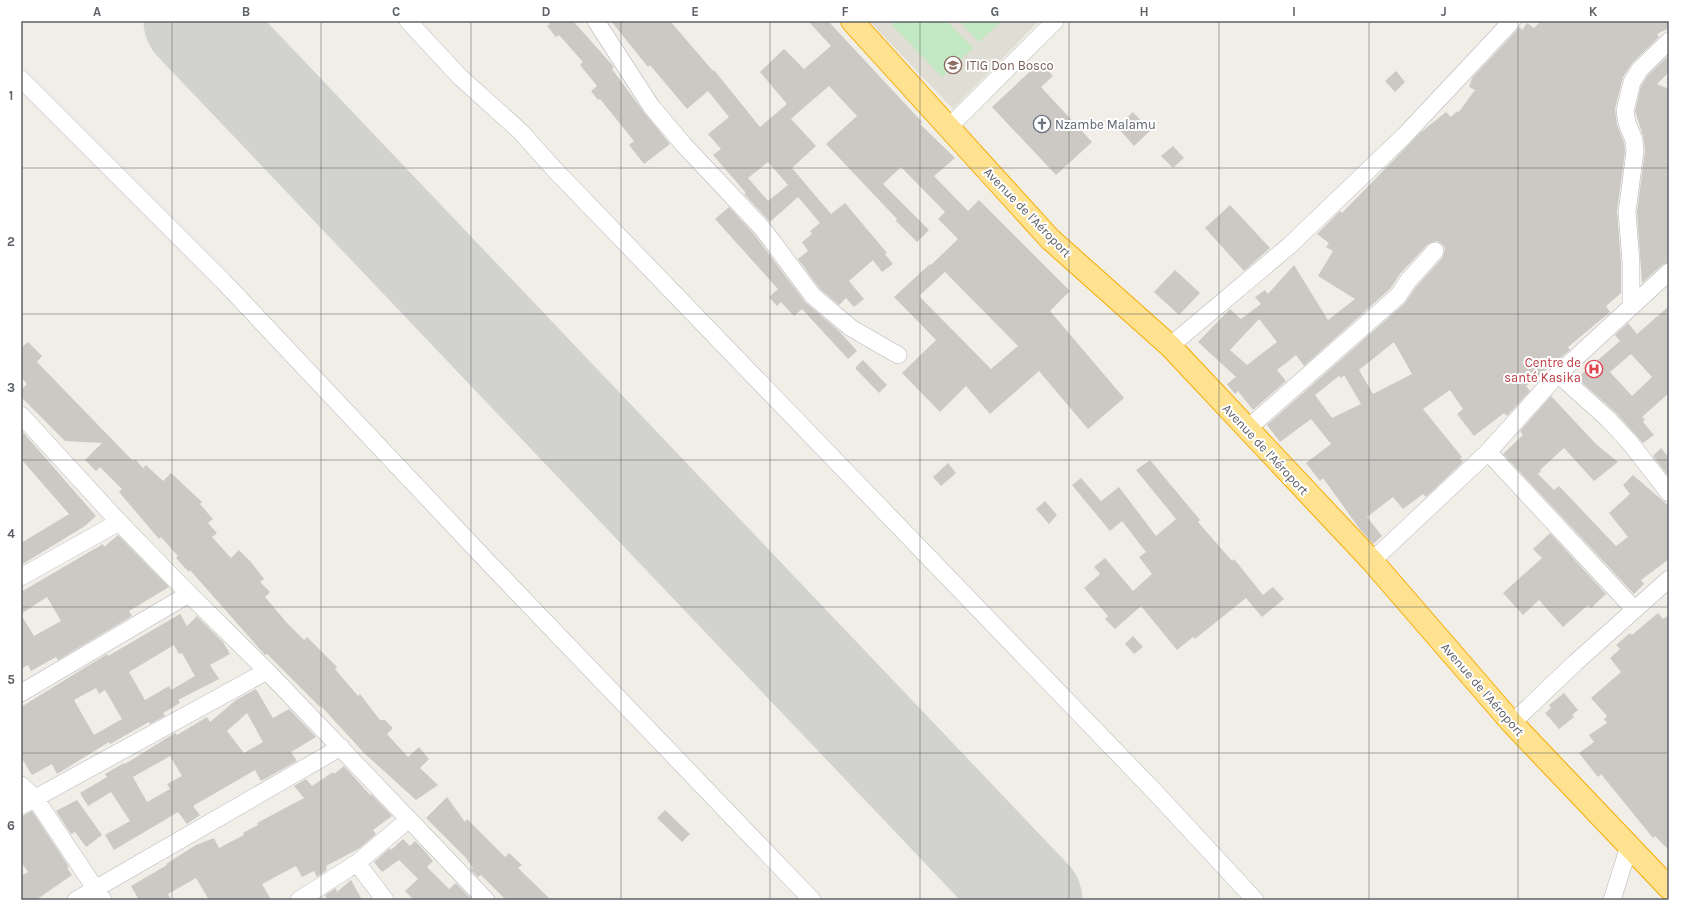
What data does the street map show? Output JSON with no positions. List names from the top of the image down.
{
  "streets": {
    "highway": ["Avenue de l'Aéroport"]
  },
  "places": {
    "school or university": ["ITIG Don Bosco"],
    "church": ["Nzambe Malamu"],
    "hospital": ["Centre de santé Kasika"]
  },
  "grid": {
    "columns": [
      "A",
      "B",
      "C",
      "D",
      "E",
      "F",
      "G",
      "H",
      "I",
      "J",
      "K"
    ],
    "rows": [
      "1",
      "2",
      "3",
      "4",
      "5",
      "6"
    ]
  }
}
